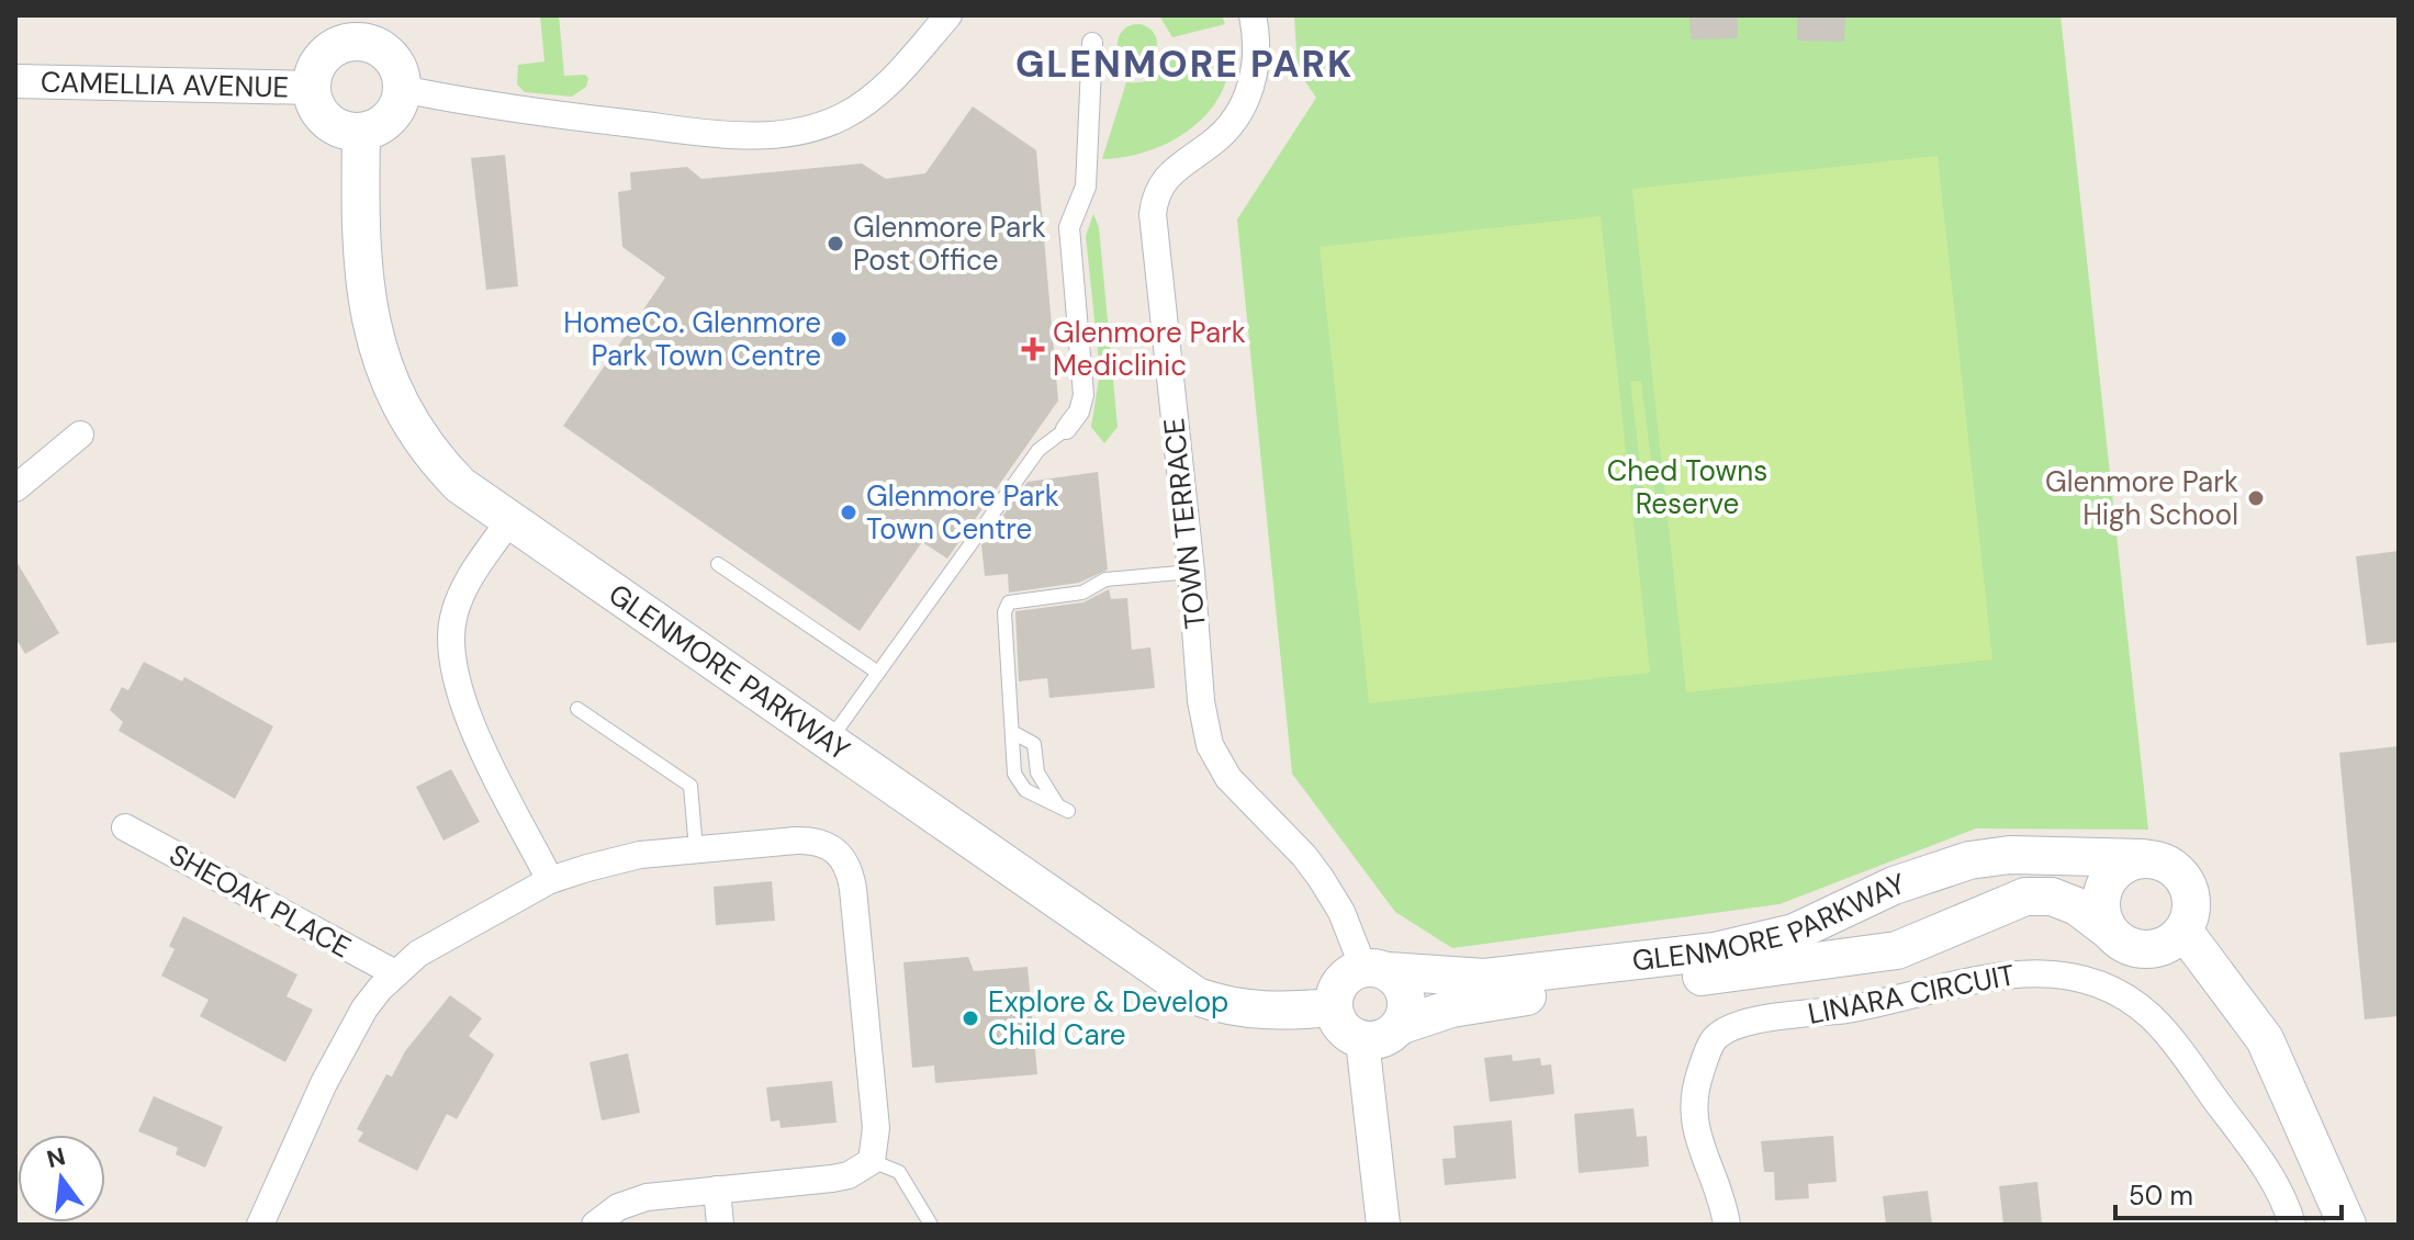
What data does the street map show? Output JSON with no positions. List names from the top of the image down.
{
  "streets": {
    "main road": ["GLENMORE PARKWAY"],
    "street": [
      "CAMELLIA AVENUE",
      "TOWN TERRACE",
      "SHEOAK PLACE",
      "LINARA CIRCUIT"
    ]
  },
  "crossings": [
    ["CAMELLIA AVENUE", "GLENMORE PARKWAY"],
    ["TOWN TERRACE", "GLENMORE PARKWAY"]
  ],
  "districts": ["GLENMORE PARK"],
  "parks": ["Ched Towns Reserve"],
  "places": {
    "other": [
      "Glenmore Park Post Office",
      "HomeCo. Glenmore Park Town Centre",
      "Glenmore Park High School",
      "Glenmore Park Town Centre",
      "Explore & Develop Child Care"
    ],
    "health": ["Glenmore Park Mediclinic"]
  },
  "scale_bar": "50 m",
  "north": "top"
}
